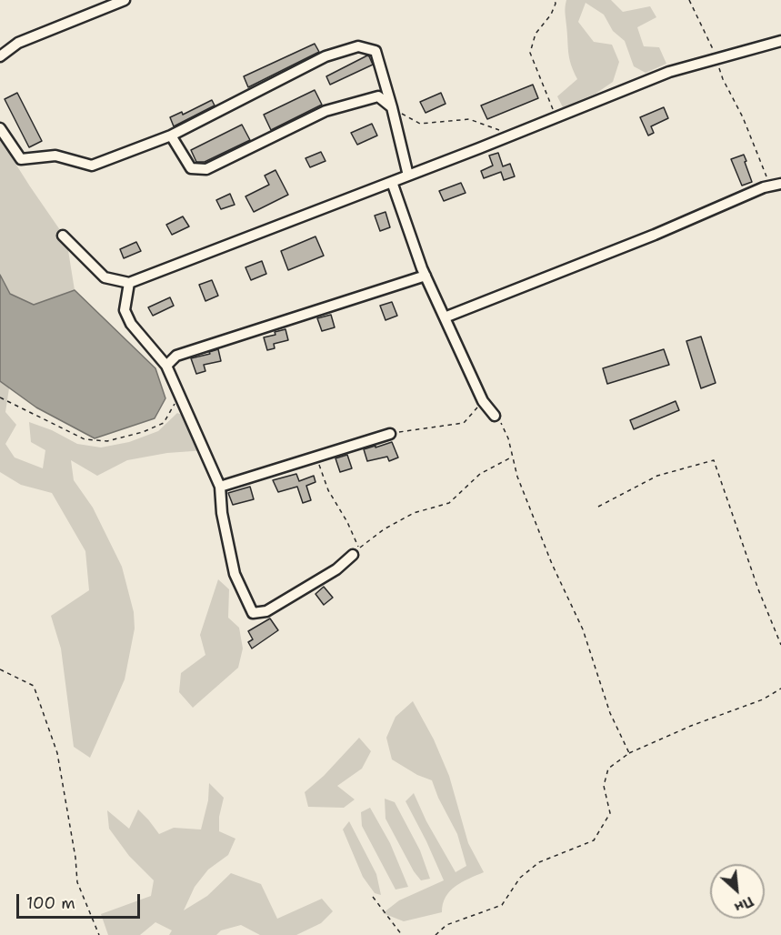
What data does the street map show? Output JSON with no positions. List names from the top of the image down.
{
  "scale_bar": "100 m",
  "north": "bottom right"
}
